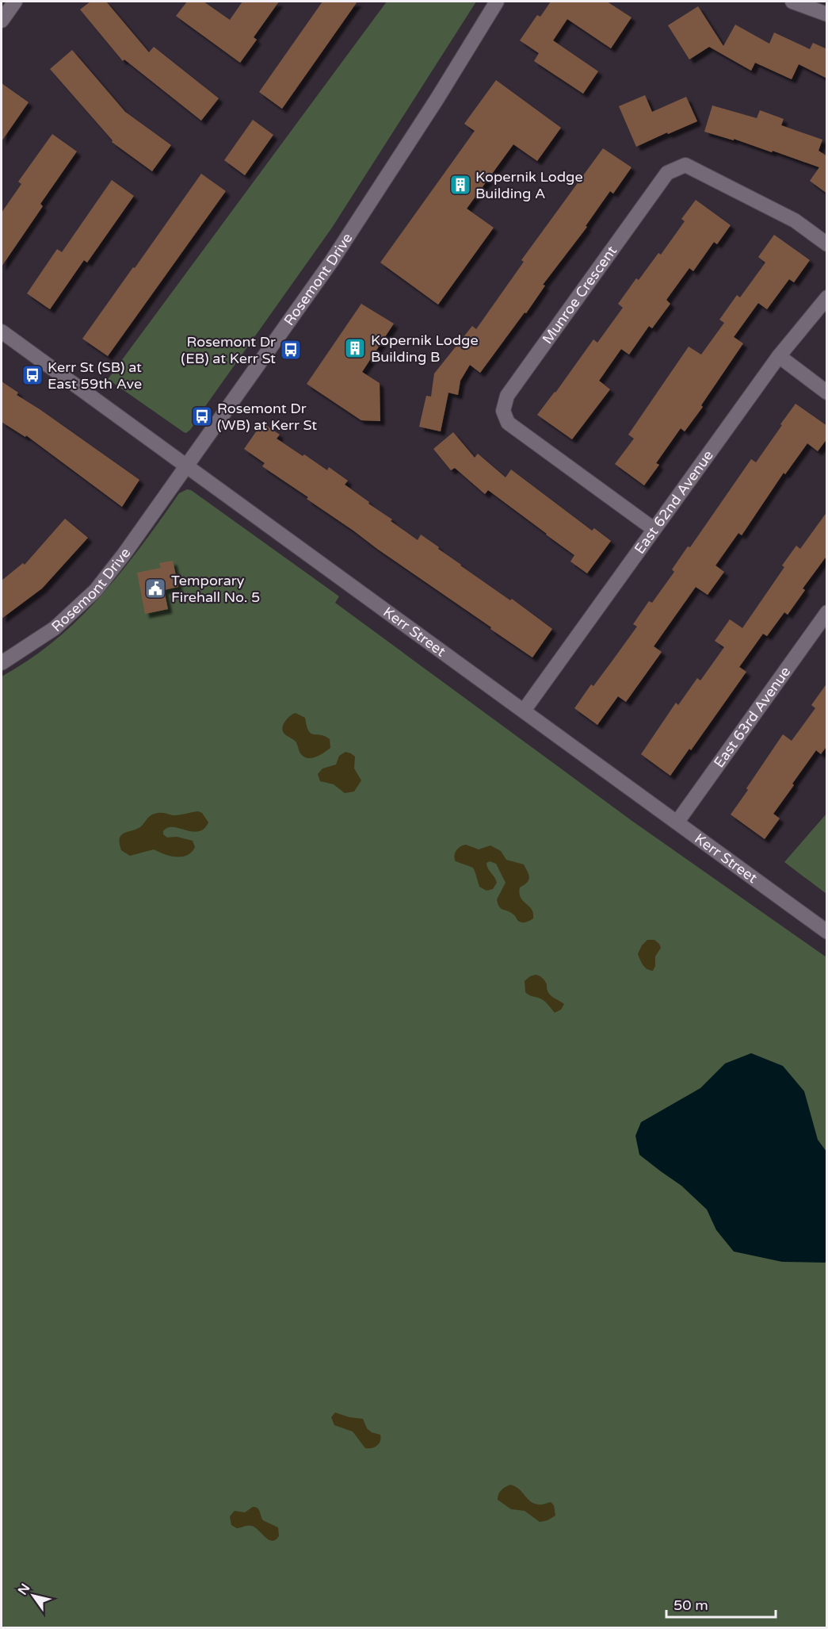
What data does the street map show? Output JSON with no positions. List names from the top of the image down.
{
  "streets": {
    "street": [
      "Rosemont Drive",
      "Munroe Crescent",
      "East 62nd Avenue",
      "Kerr Street",
      "East 63rd Avenue"
    ]
  },
  "crossings": [
    ["Rosemont Drive", "Kerr Street"],
    ["Munroe Crescent", "East 62nd Avenue"],
    ["East 62nd Avenue", "Kerr Street"],
    ["Kerr Street", "East 63rd Avenue"]
  ],
  "places": {
    "building": ["Kopernik Lodge Building A", "Kopernik Lodge Building B"],
    "bus stop": ["Rosemont Dr (EB) at Kerr St", "Kerr St (SB) at East 59th Ave", "Rosemont Dr (WB) at Kerr St"],
    "public building": ["Temporary Firehall No. 5"]
  },
  "scale_bar": "50 m",
  "north": "top left"
}
